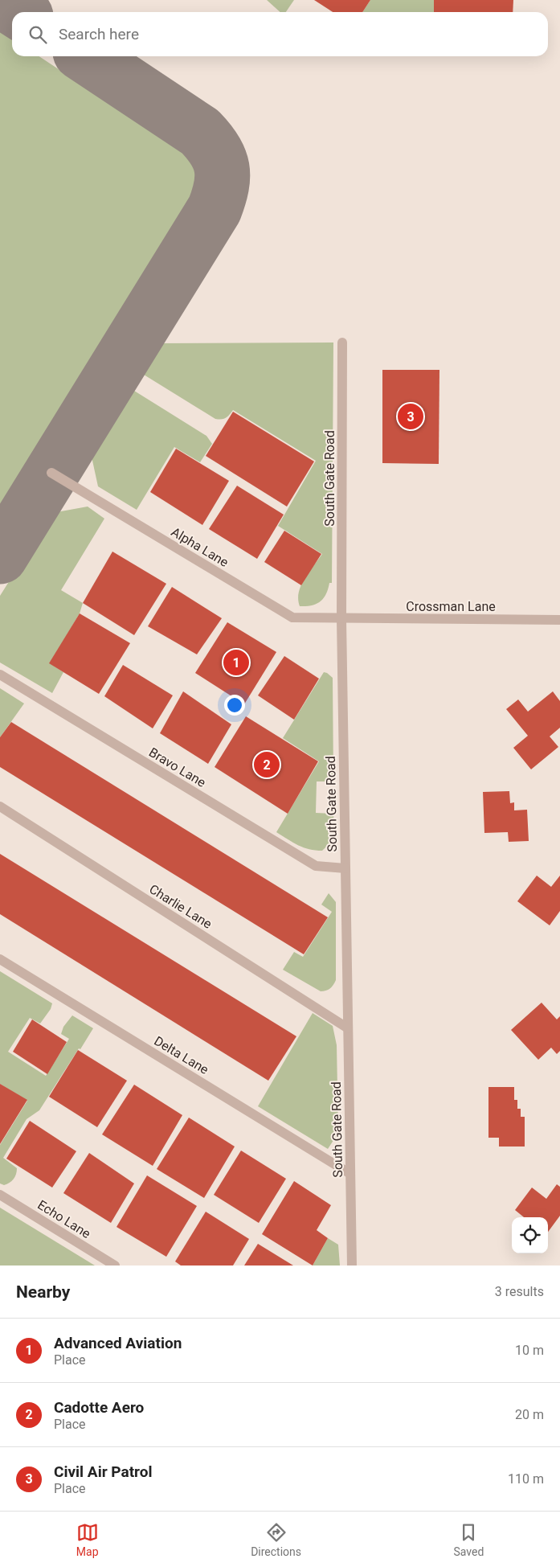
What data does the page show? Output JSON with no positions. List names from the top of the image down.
{
  "streets": {
    "lane": [
      "South Gate Road",
      "Alpha Lane",
      "Crossman Lane",
      "Bravo Lane",
      "Charlie Lane",
      "Delta Lane",
      "Echo Lane"
    ]
  },
  "crossings": [
    ["South Gate Road", "Alpha Lane"],
    ["South Gate Road", "Crossman Lane"],
    ["South Gate Road", "Bravo Lane"],
    ["South Gate Road", "Charlie Lane"],
    ["South Gate Road", "Delta Lane"],
    ["Alpha Lane", "Crossman Lane"]
  ],
  "page": {
    "search": "Search here",
    "pins": ["3", "1", "2"],
    "heading": ["Nearby", "3 results"],
    "list": [
      {
        "mark": "1",
        "name": "Advanced Aviation",
        "note": "Place",
        "value": "10 m"
      },
      {
        "mark": "2",
        "name": "Cadotte Aero",
        "note": "Place",
        "value": "20 m"
      },
      {
        "mark": "3",
        "name": "Civil Air Patrol",
        "note": "Place",
        "value": "110 m"
      }
    ],
    "nav": ["Map", "Directions", "Saved"]
  }
}
